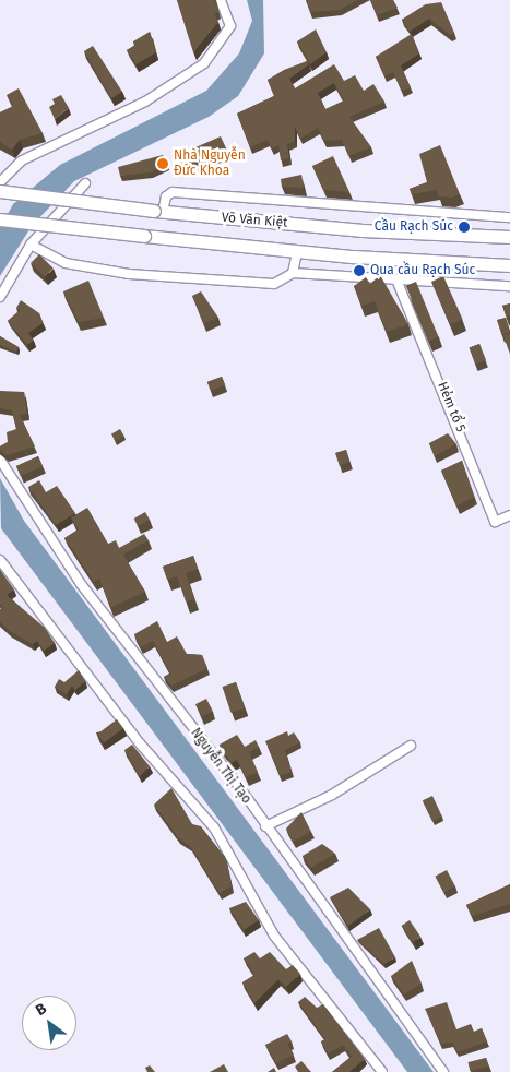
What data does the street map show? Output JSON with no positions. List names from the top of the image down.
{
  "streets": {
    "main road": ["Võ Văn Kiệt"],
    "street": ["Hẻm tổ 5", "Nguyễn Thị Tạo"]
  },
  "places": ["Nhà Nguyễn Đức Khoa", "Cầu Rạch Súc", "Qua cầu Rạch Súc"],
  "north": "top left"
}
